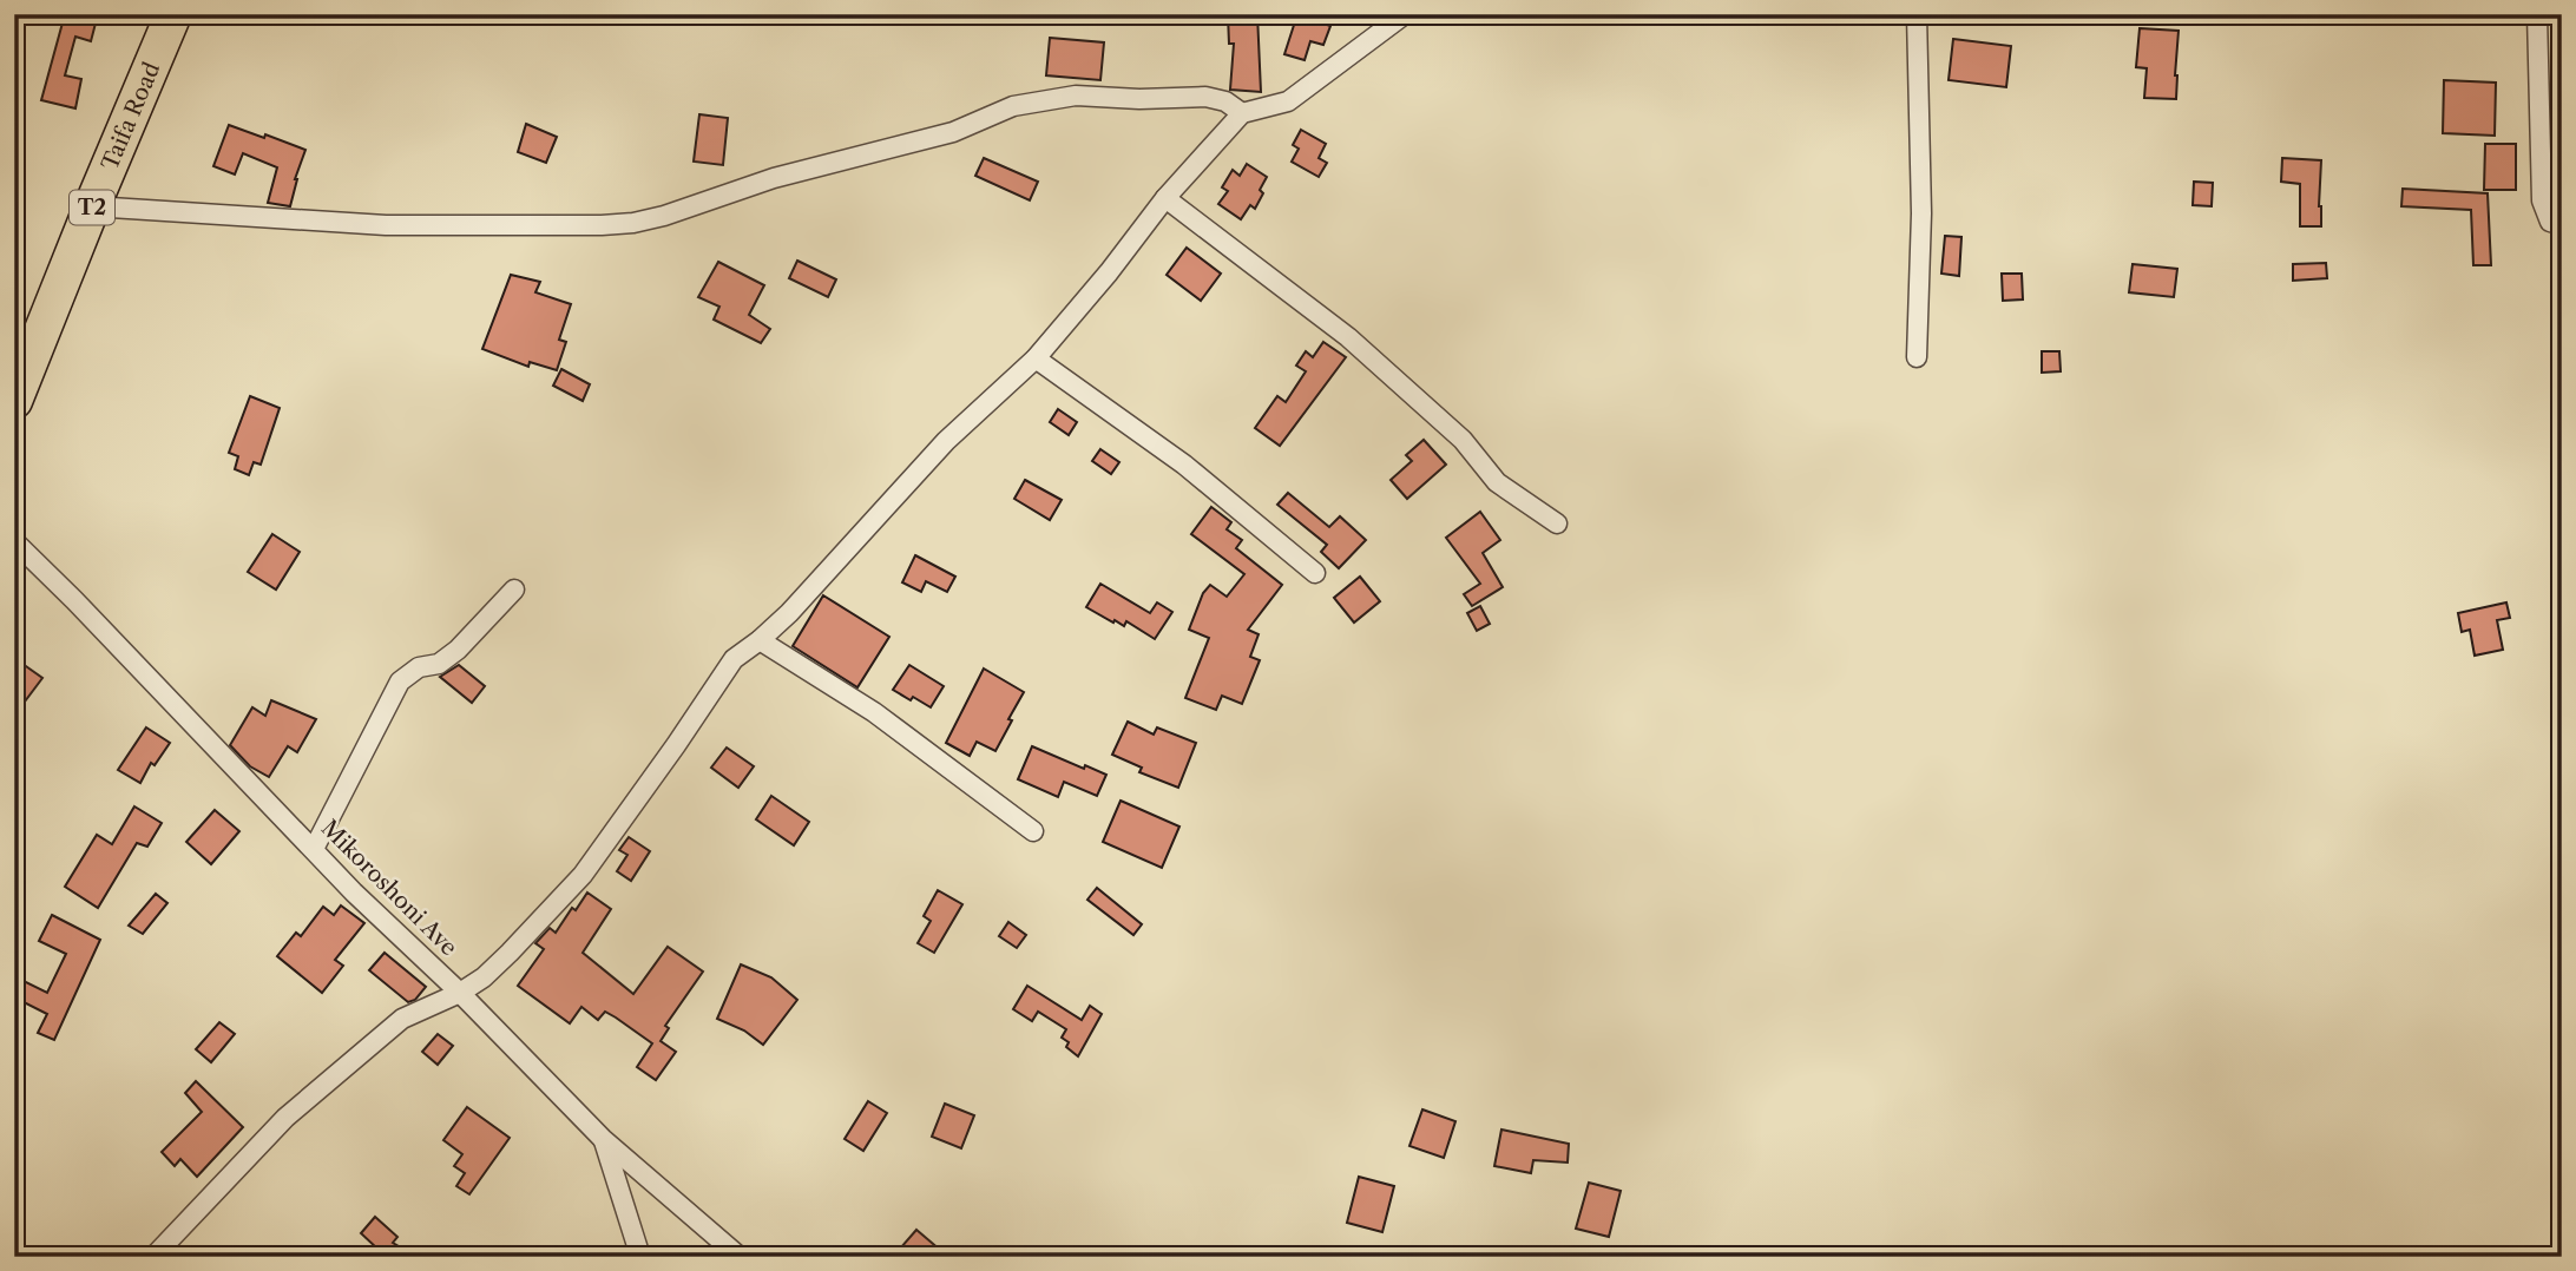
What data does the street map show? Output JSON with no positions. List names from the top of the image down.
{
  "streets": {
    "highway": ["Taifa Road", "T2"],
    "street": ["Mikoroshoni Ave"]
  }
}
